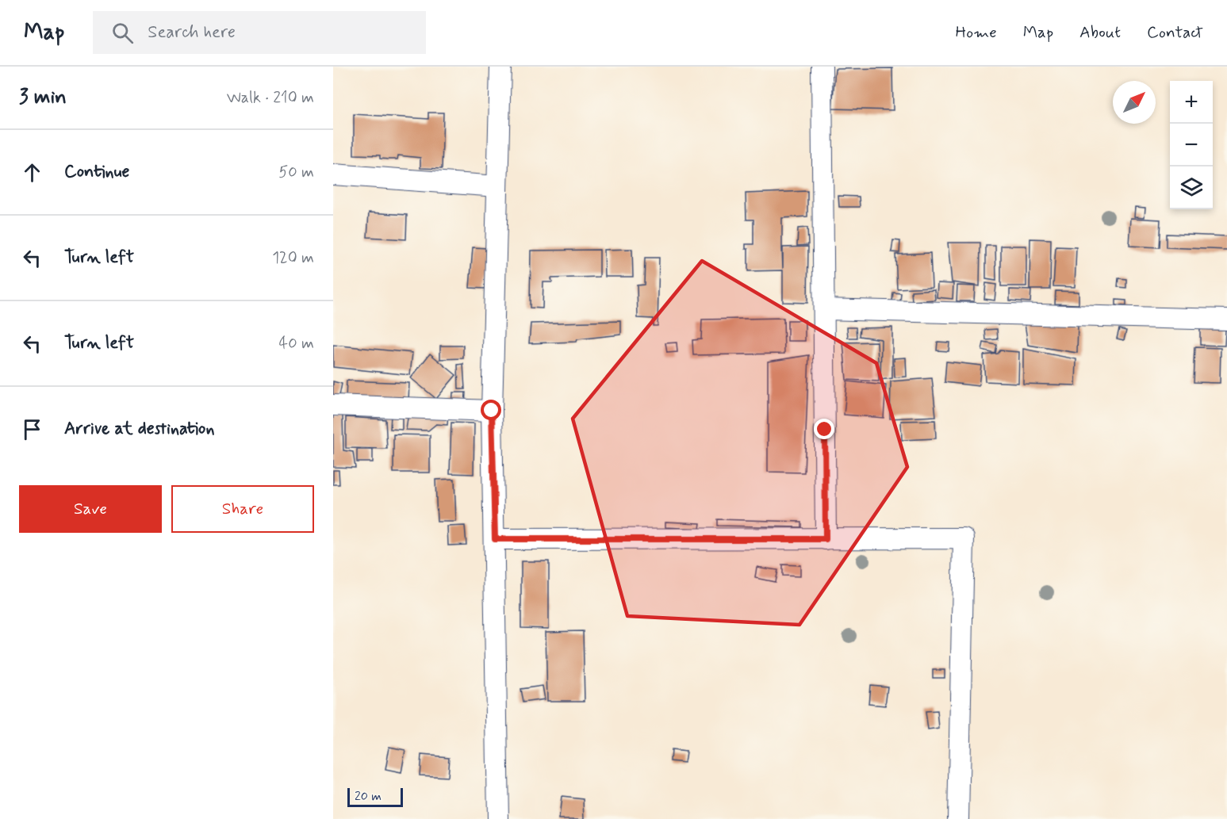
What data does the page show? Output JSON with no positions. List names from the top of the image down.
{
  "scale_bar": "20 m",
  "north": "top right",
  "page": {
    "header": "Map",
    "search": "Search here",
    "nav": [
      "Home",
      "Map",
      "About",
      "Contact"
    ],
    "heading": ["3 min", "Walk · 210 m"],
    "map_buttons": ["+", "−"],
    "list": [
      ["Continue", "50 m"],
      ["Turn left", "120 m"],
      ["Turn left", "40 m"],
      "Arrive at destination"
    ],
    "buttons": ["Save", "Share"],
    "scale": "20 m"
  }
}
